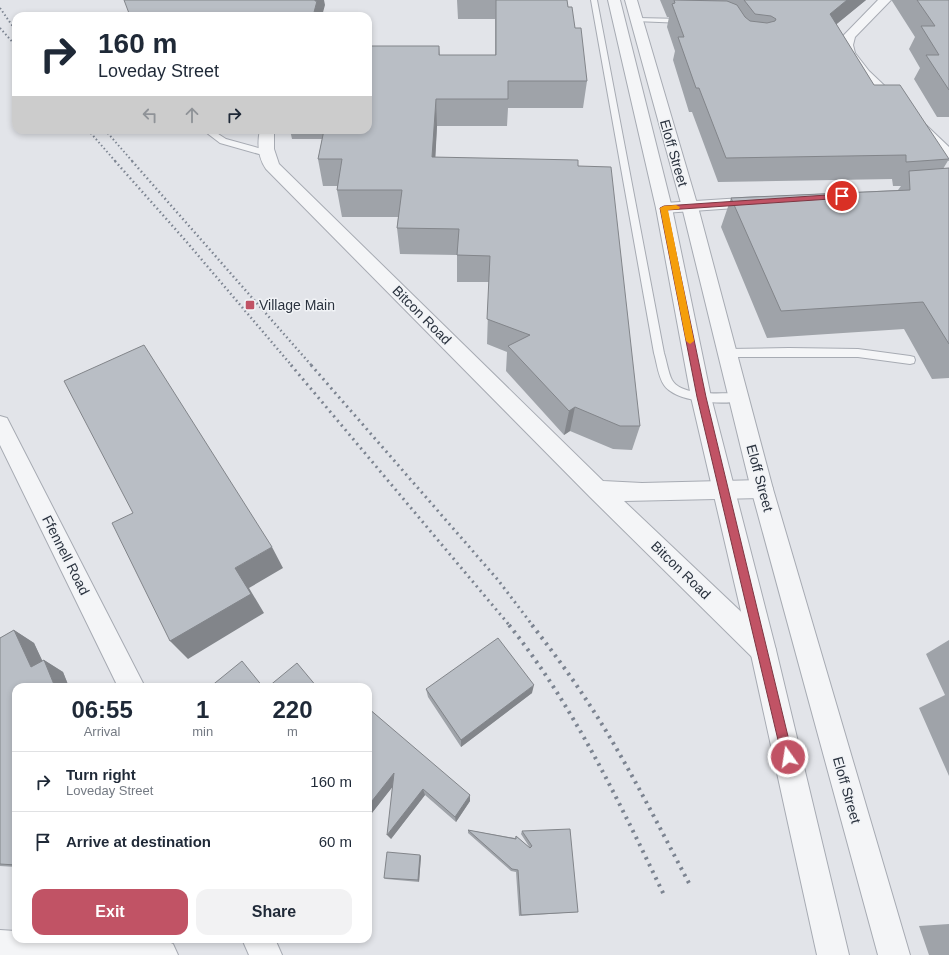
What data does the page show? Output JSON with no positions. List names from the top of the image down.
{
  "streets": {
    "street": ["Eloff Street", "Bitcon Road", "Ffennell Road"]
  },
  "crossings": [
    ["Eloff Street", "Bitcon Road"]
  ],
  "places": {
    "transit": ["Village Main"]
  },
  "page": {
    "turn": ["160 m", "Loveday Street"],
    "eta": [
      "06:55",
      "Arrival",
      "1",
      "min",
      "220",
      "m"
    ],
    "list": [
      {
        "name": "Turn right",
        "note": "Loveday Street",
        "value": "160 m"
      },
      {
        "name": "Arrive at destination",
        "value": "60 m"
      }
    ],
    "buttons": ["Exit", "Share"]
  }
}
